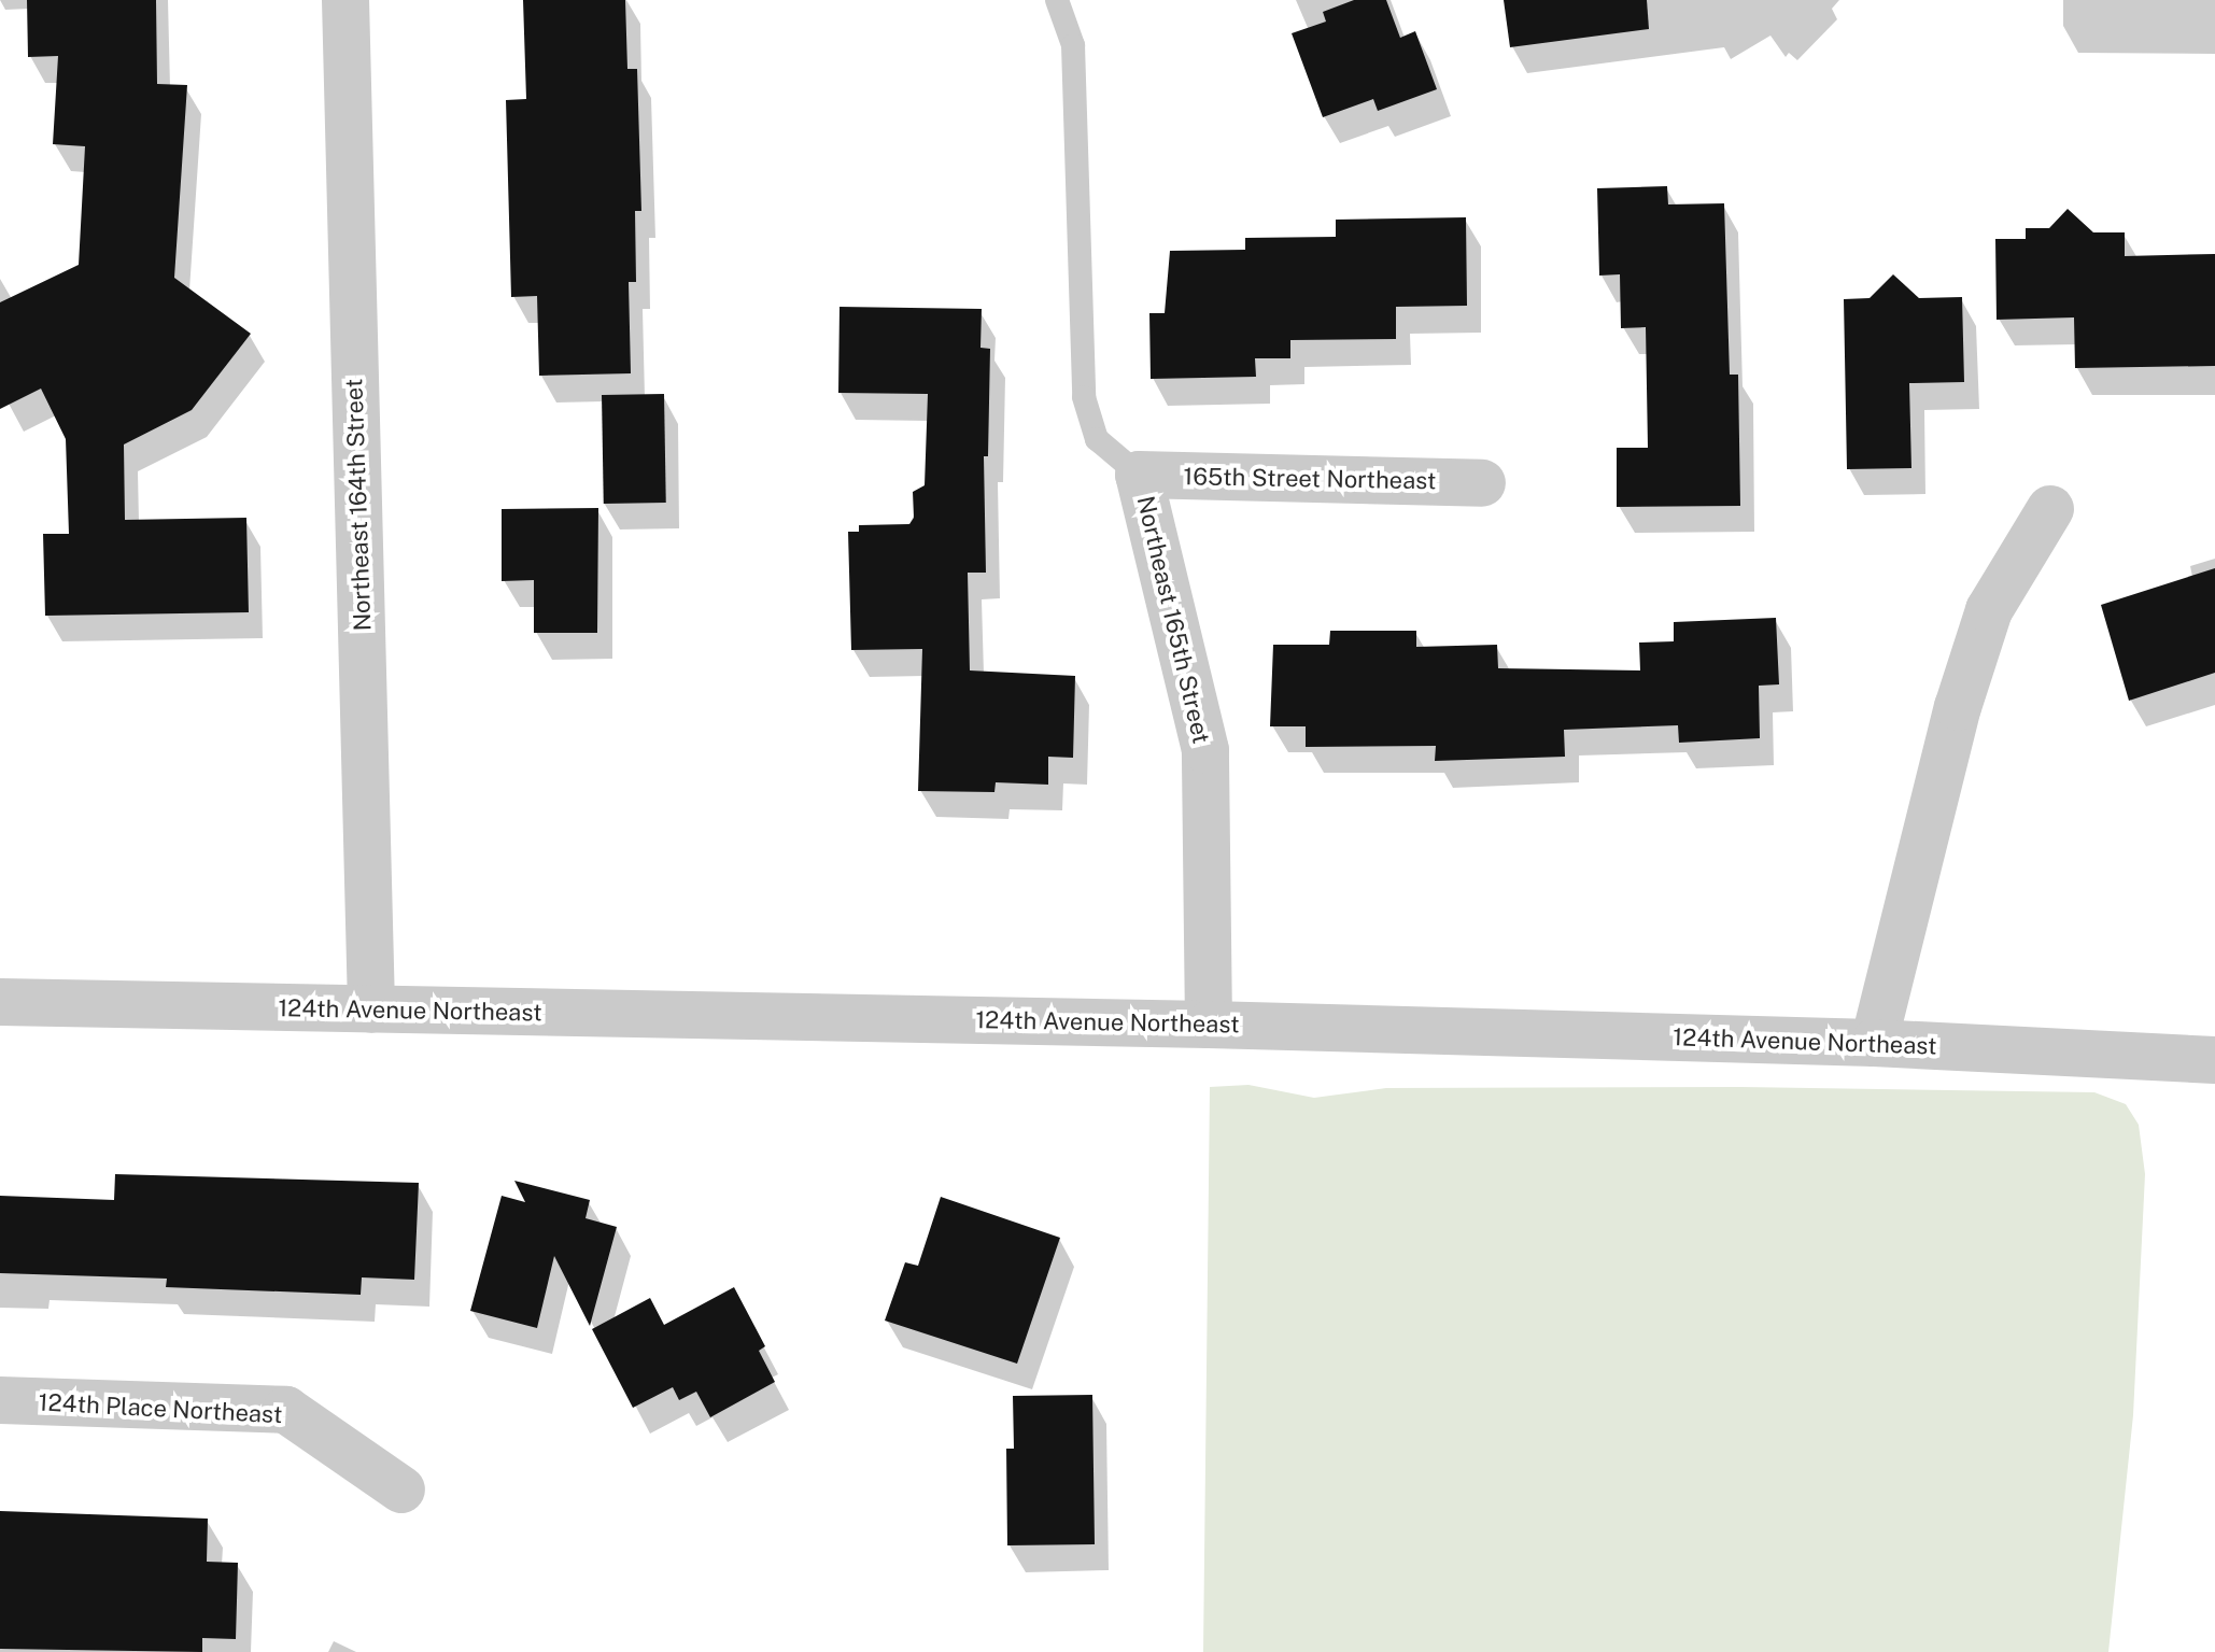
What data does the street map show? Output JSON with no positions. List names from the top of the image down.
{
  "streets": {
    "street": [
      "165th Street Northeast",
      "Northeast 164th Street",
      "Northeast 165th Street",
      "124th Avenue Northeast",
      "124th Place Northeast"
    ]
  },
  "crossings": [
    ["165th Street Northeast", "Northeast 165th Street"],
    ["Northeast 164th Street", "124th Avenue Northeast"],
    ["Northeast 165th Street", "124th Avenue Northeast"]
  ]
}
